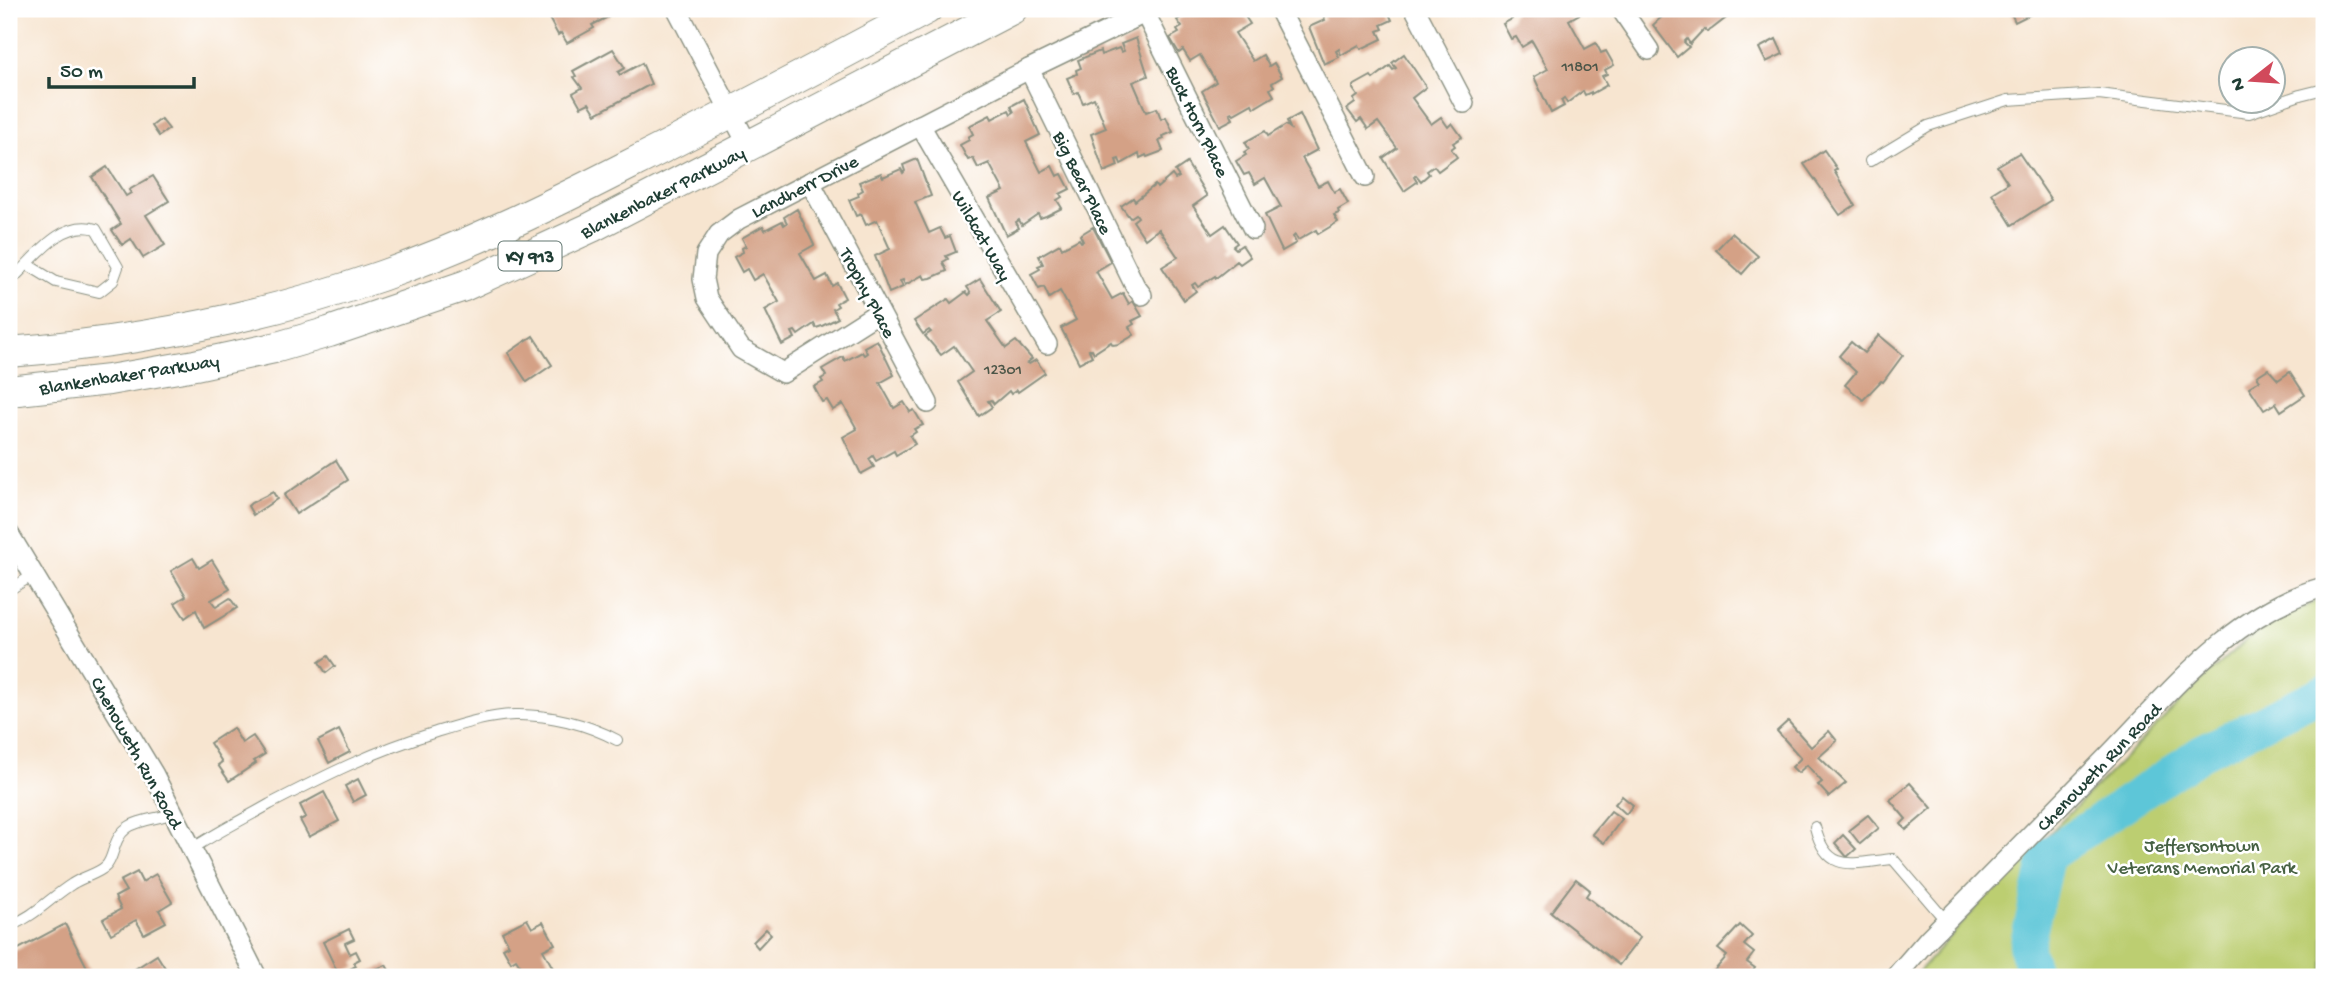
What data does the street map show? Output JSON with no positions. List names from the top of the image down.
{
  "streets": {
    "main road": ["Blankenbaker Parkway", "KY 913"],
    "street": [
      "Buck Horn Place",
      "Big Bear Place",
      "Landherr Drive",
      "Wildcat Way",
      "Trophy Place",
      "Chenoweth Run Road"
    ]
  },
  "crossings": [
    ["Buck Horn Place", "Landherr Drive"],
    ["Big Bear Place", "Landherr Drive"],
    ["Landherr Drive", "Wildcat Way"],
    ["Landherr Drive", "Trophy Place"]
  ],
  "parks": ["Jeffersontown Veterans Memorial Park"],
  "house_numbers": ["11801", "12301"],
  "scale_bar": "50 m",
  "north": "left"
}
